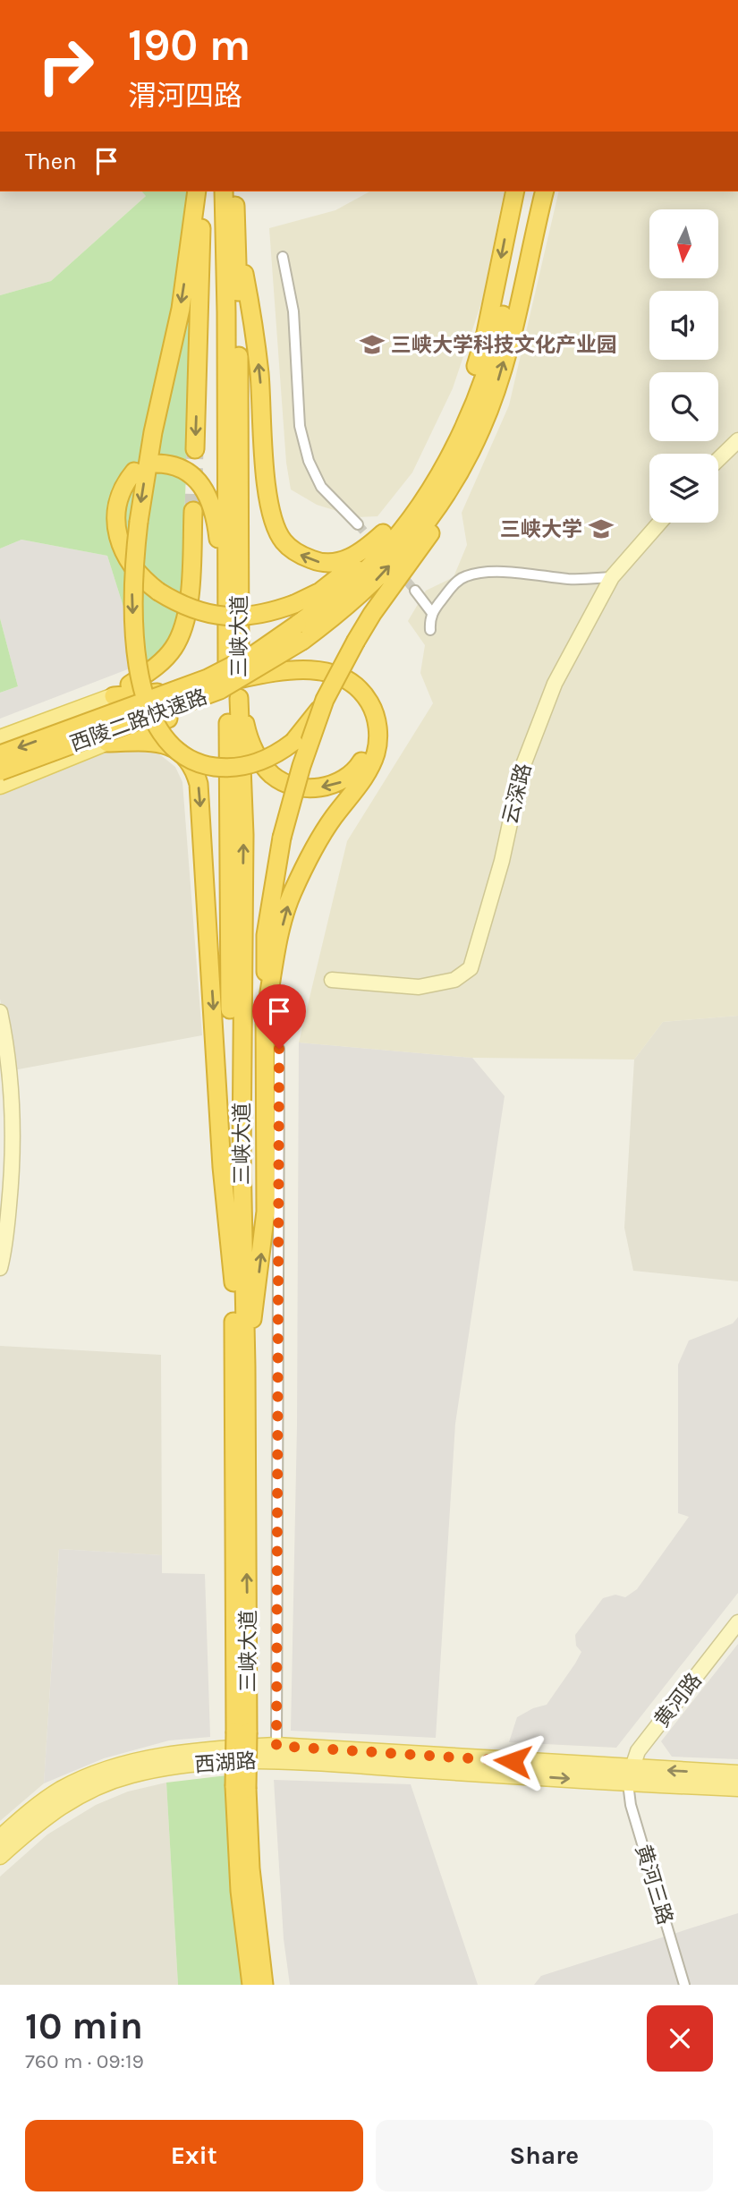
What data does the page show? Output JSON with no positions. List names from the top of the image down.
{
  "streets": {
    "highway": ["三峡大道", "西陵二路快速路"],
    "main road": ["西湖路"],
    "street": ["云深路", "黄河路", "黄河三路"]
  },
  "crossings": [
    ["黄河路", "西湖路"],
    ["黄河路", "黄河三路"],
    ["西湖路", "黄河三路"]
  ],
  "places": {
    "school or university": ["三峡大学科技文化产业园", "三峡大学"]
  },
  "north": "bottom",
  "page": {
    "turn": ["190 m", "渭河四路"],
    "then": "Then",
    "heading": ["10 min", "760 m · 09:19"],
    "buttons": ["Exit", "Share"]
  }
}
